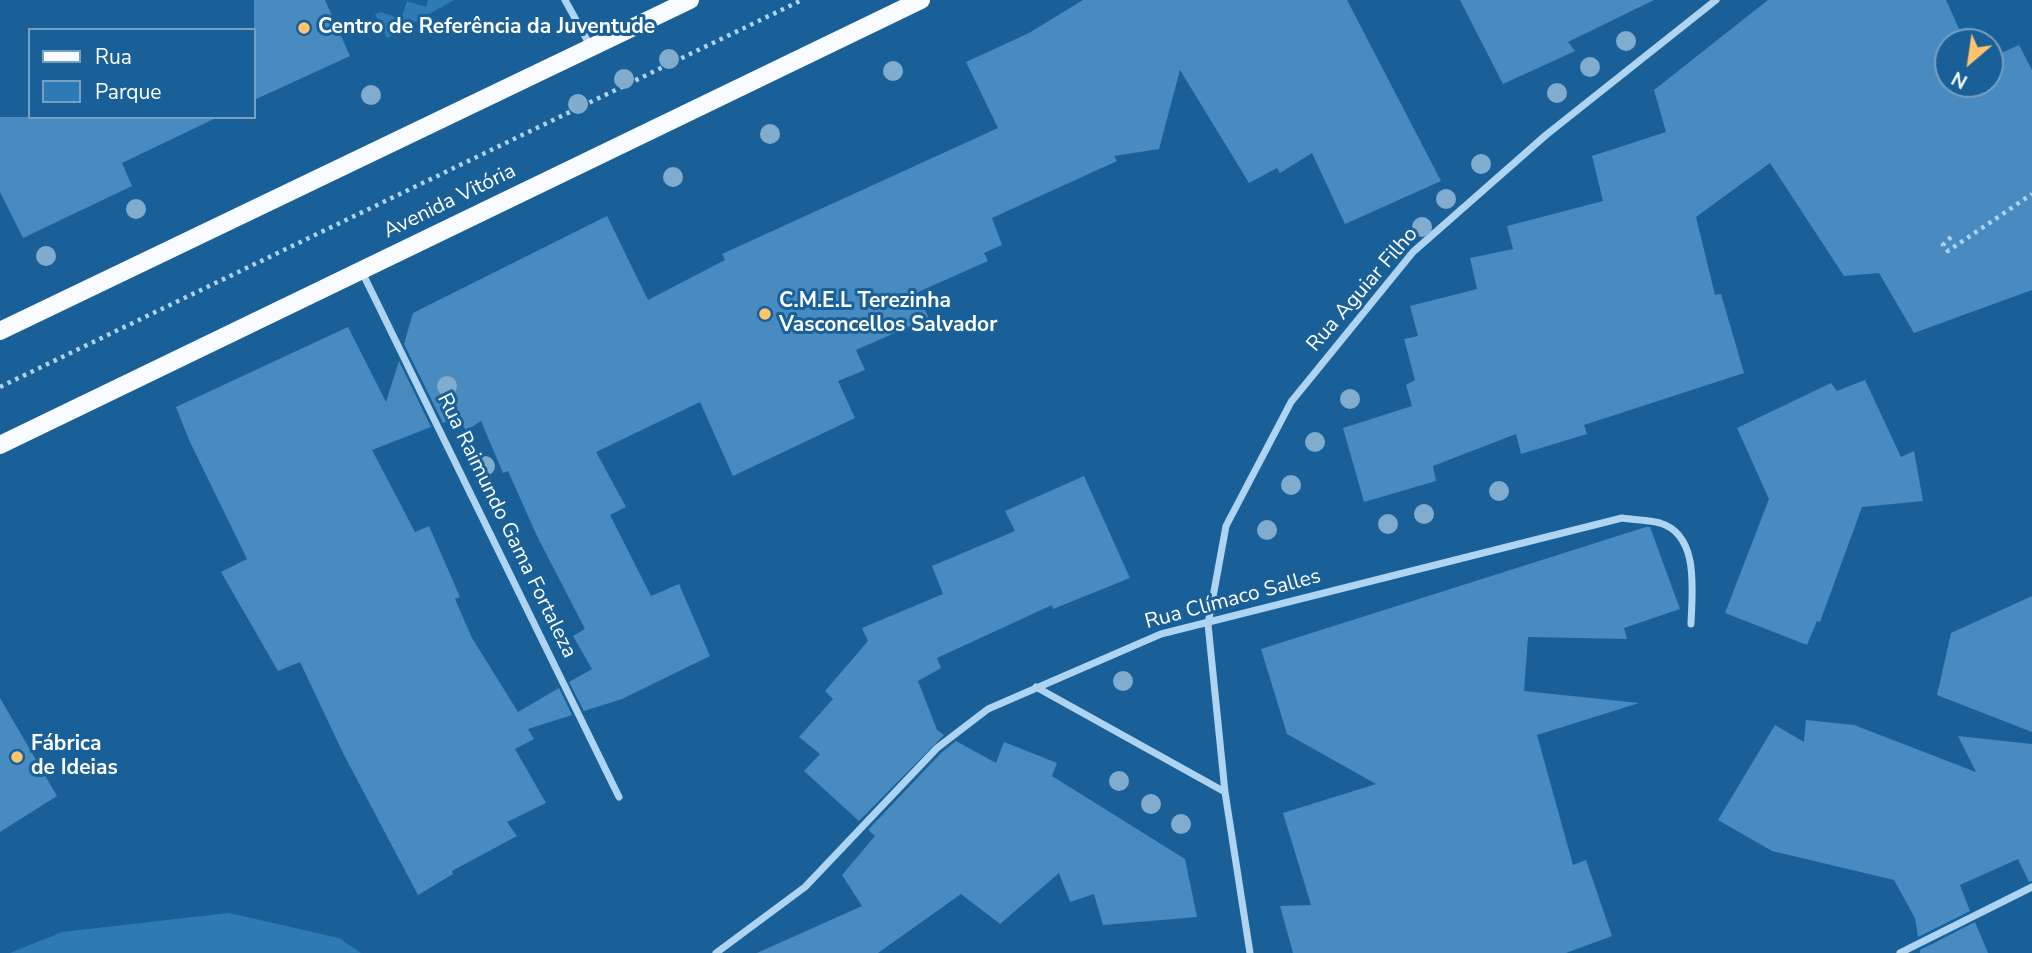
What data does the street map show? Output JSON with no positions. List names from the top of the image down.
{
  "streets": {
    "main road": ["Avenida Vitória"],
    "street": ["Rua Aguiar Filho", "Rua Raimundo Gama Fortaleza", "Rua Clímaco Salles"]
  },
  "crossings": [
    ["Avenida Vitória", "Rua Raimundo Gama Fortaleza"],
    ["Rua Aguiar Filho", "Rua Clímaco Salles"]
  ],
  "places": ["Centro de Referência da Juventude", "C.M.E.L Terezinha Vasconcellos Salvador", "Fábrica de Ideias"],
  "legend": ["Rua", "Parque"],
  "north": "bottom left"
}
